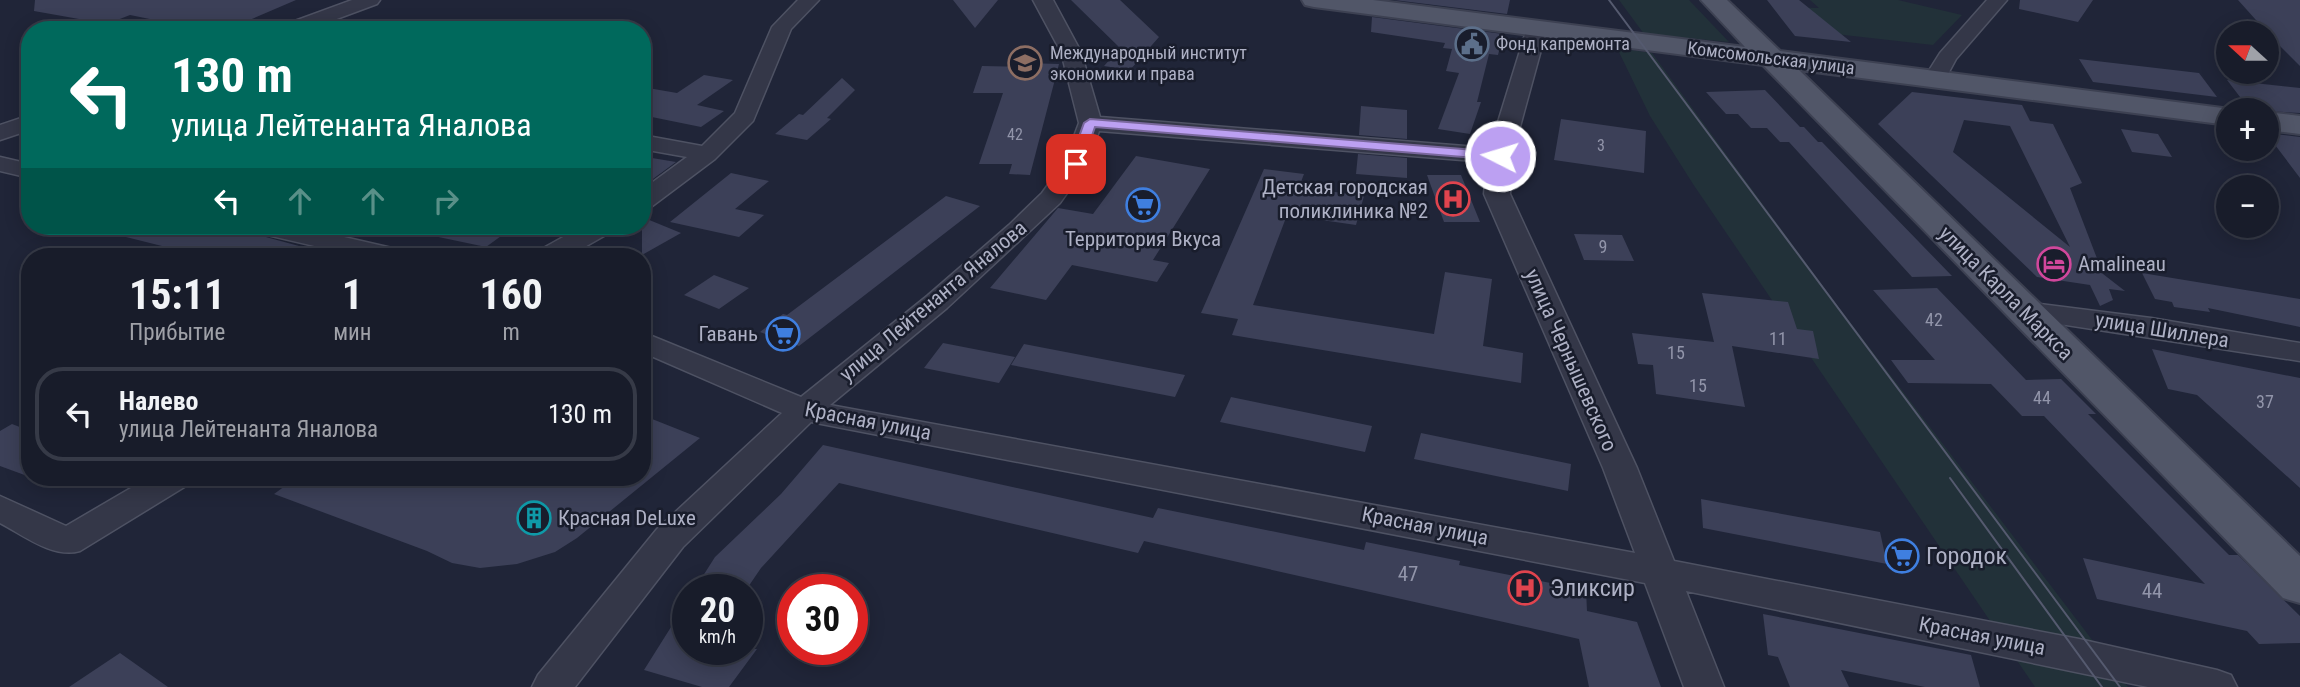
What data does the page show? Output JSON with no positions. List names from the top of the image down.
{
  "streets": {
    "main road": ["Комсомольская улица", "улица Карла Маркса"],
    "street": [
      "улица Лейтенанта Яналова",
      "улица Шиллера",
      "улица Чернышевского",
      "Красная улица"
    ]
  },
  "crossings": [
    ["Комсомольская улица", "улица Карла Маркса"],
    ["Комсомольская улица", "улица Чернышевского"],
    ["улица Карла Маркса", "улица Шиллера"],
    ["улица Лейтенанта Яналова", "Красная улица"],
    ["улица Чернышевского", "Красная улица"]
  ],
  "places": {
    "public building": ["Фонд капремонта"],
    "school or university": ["Международный институт экономики и права"],
    "hospital": ["Детская городская поликлиника №2", "Эликсир"],
    "supermarket": ["Территория Вкуса", "Гавань", "Городок"],
    "hotel": ["Amalineau"],
    "building": ["Красная DeLuxe"]
  },
  "house_numbers": [
    "42",
    "3",
    "9",
    "42",
    "11",
    "15",
    "15",
    "44",
    "37",
    "47",
    "44"
  ],
  "north": "left",
  "page": {
    "map_buttons": ["+", "−"],
    "turn": ["130 m", "улица Лейтенанта Яналова"],
    "eta": [
      "15:11",
      "Прибытие",
      "1",
      "мин",
      "160",
      "m"
    ],
    "list": [
      {
        "name": "Налево",
        "note": "улица Лейтенанта Яналова",
        "value": "130 m"
      }
    ],
    "speed": "20 km/h",
    "limit": "30"
  }
}
